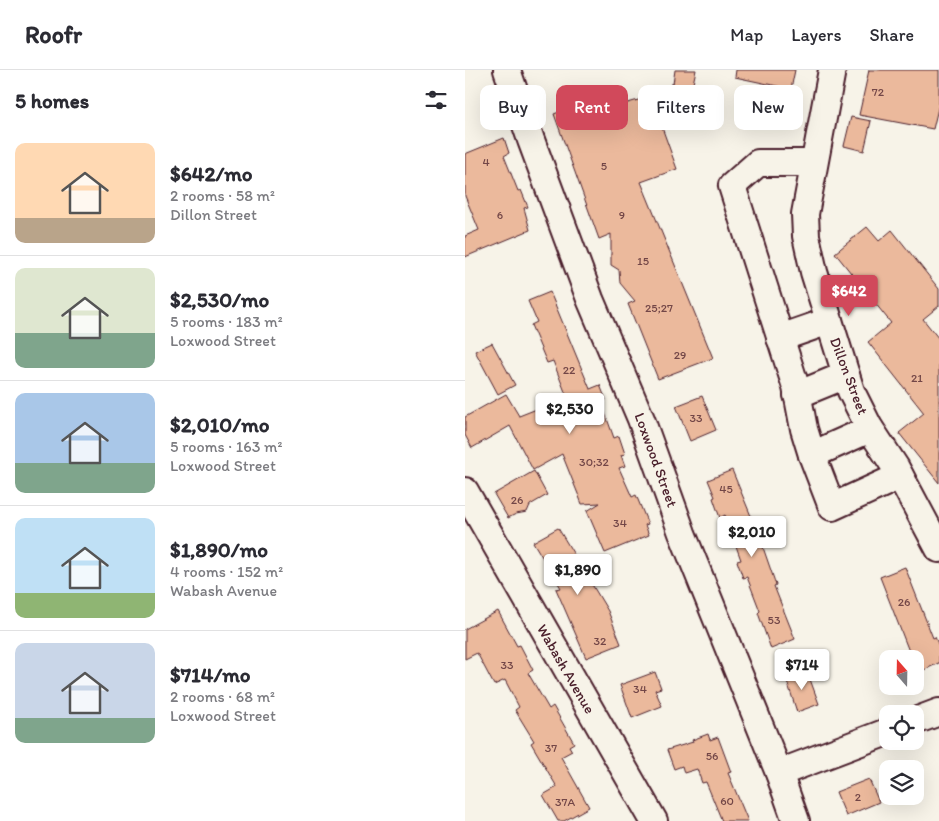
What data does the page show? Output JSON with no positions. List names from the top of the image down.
{
  "streets": {
    "street": ["Dillon Street", "Loxwood Street", "Wabash Avenue"]
  },
  "house_numbers": [
    "72",
    "4",
    "5",
    "6",
    "9",
    "15",
    "25;27",
    "29",
    "22",
    "21",
    "33",
    "30;32",
    "45",
    "26",
    "34",
    "26",
    "53",
    "32",
    "33",
    "34",
    "37",
    "56",
    "2",
    "60",
    "37A"
  ],
  "north": "top",
  "page": {
    "header": "Roofr",
    "nav": ["Map", "Layers", "Share"],
    "heading": "5 homes",
    "chip": [
      "Buy",
      "Rent",
      "Filters",
      "New"
    ],
    "list": [
      {
        "name": "$642/mo",
        "note": "2 rooms · 58 m² · Dillon Street"
      },
      {
        "name": "$2,530/mo",
        "note": "5 rooms · 183 m² · Loxwood Street"
      },
      {
        "name": "$2,010/mo",
        "note": "5 rooms · 163 m² · Loxwood Street"
      },
      {
        "name": "$1,890/mo",
        "note": "4 rooms · 152 m² · Wabash Avenue"
      },
      {
        "name": "$714/mo",
        "note": "2 rooms · 68 m² · Loxwood Street"
      }
    ],
    "price": [
      "$642",
      "$2,530",
      "$2,010",
      "$1,890",
      "$714"
    ]
  }
}
